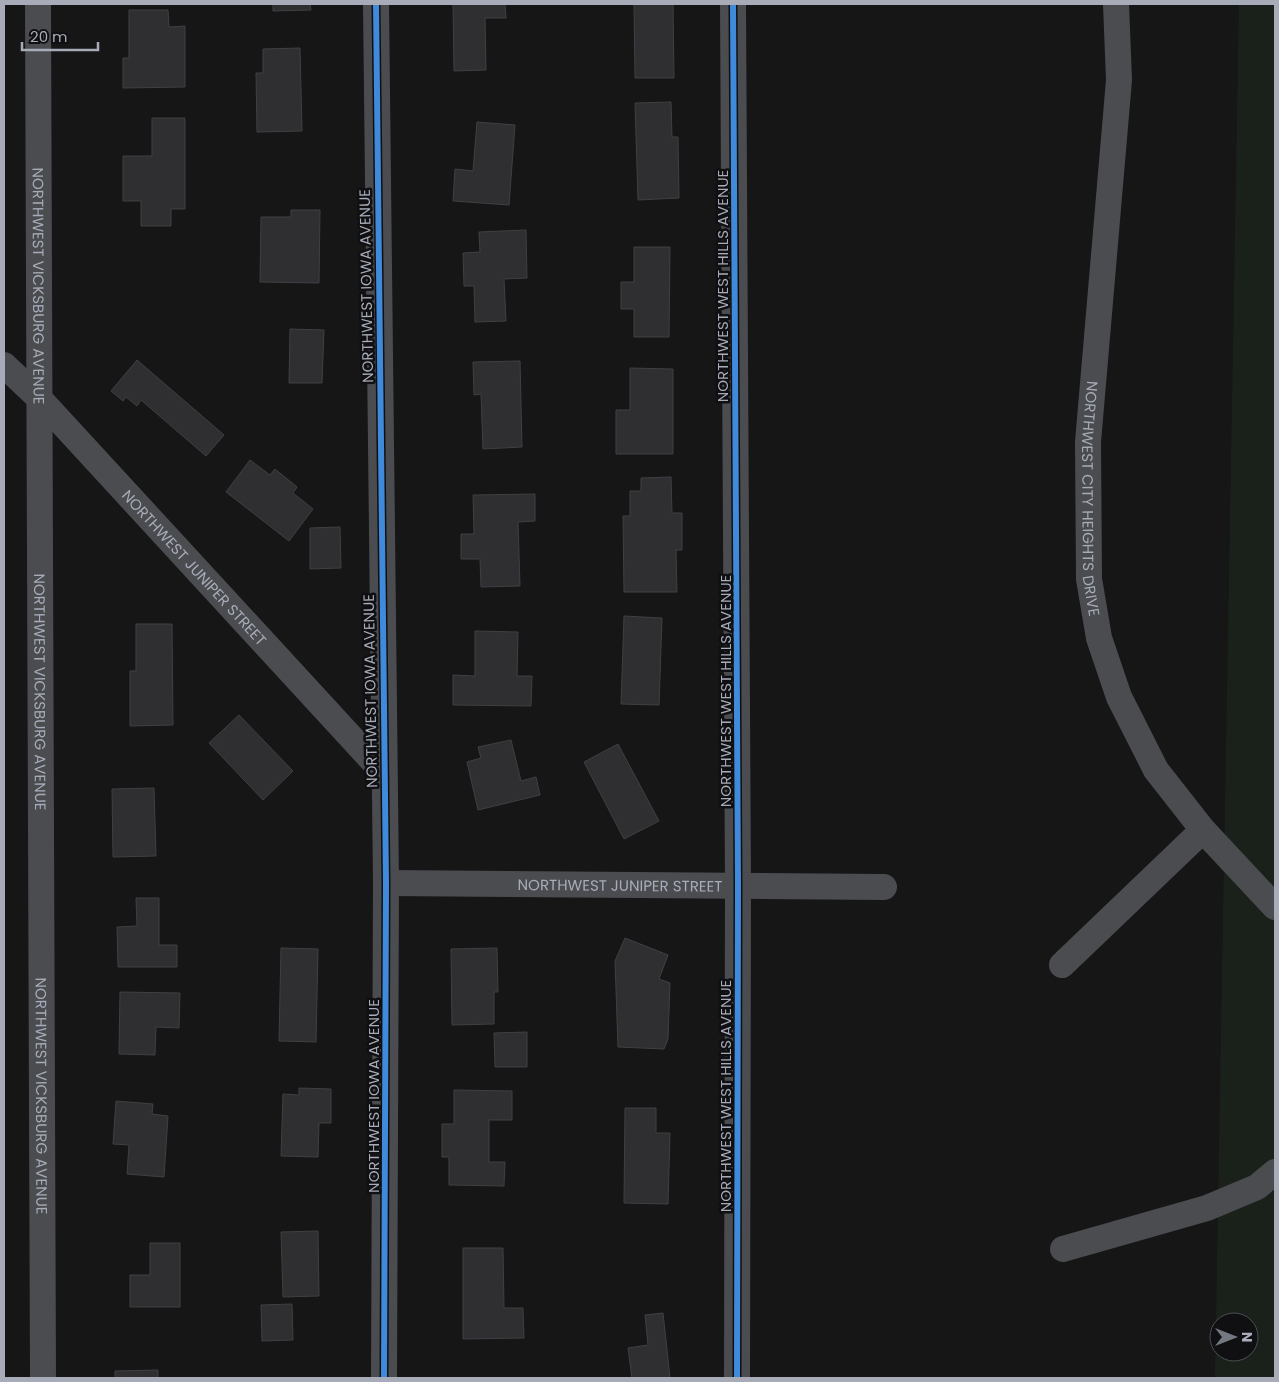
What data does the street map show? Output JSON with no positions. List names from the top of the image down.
{
  "streets": {
    "street": [
      "NORTHWEST VICKSBURG AVENUE",
      "NORTHWEST IOWA AVENUE",
      "NORTHWEST WEST HILLS AVENUE",
      "NORTHWEST CITY HEIGHTS DRIVE",
      "NORTHWEST JUNIPER STREET"
    ]
  },
  "crossings": [
    ["NORTHWEST VICKSBURG AVENUE", "NORTHWEST JUNIPER STREET"],
    ["NORTHWEST IOWA AVENUE", "NORTHWEST JUNIPER STREET"],
    ["NORTHWEST WEST HILLS AVENUE", "NORTHWEST JUNIPER STREET"]
  ],
  "scale_bar": "20 m",
  "north": "right"
}
